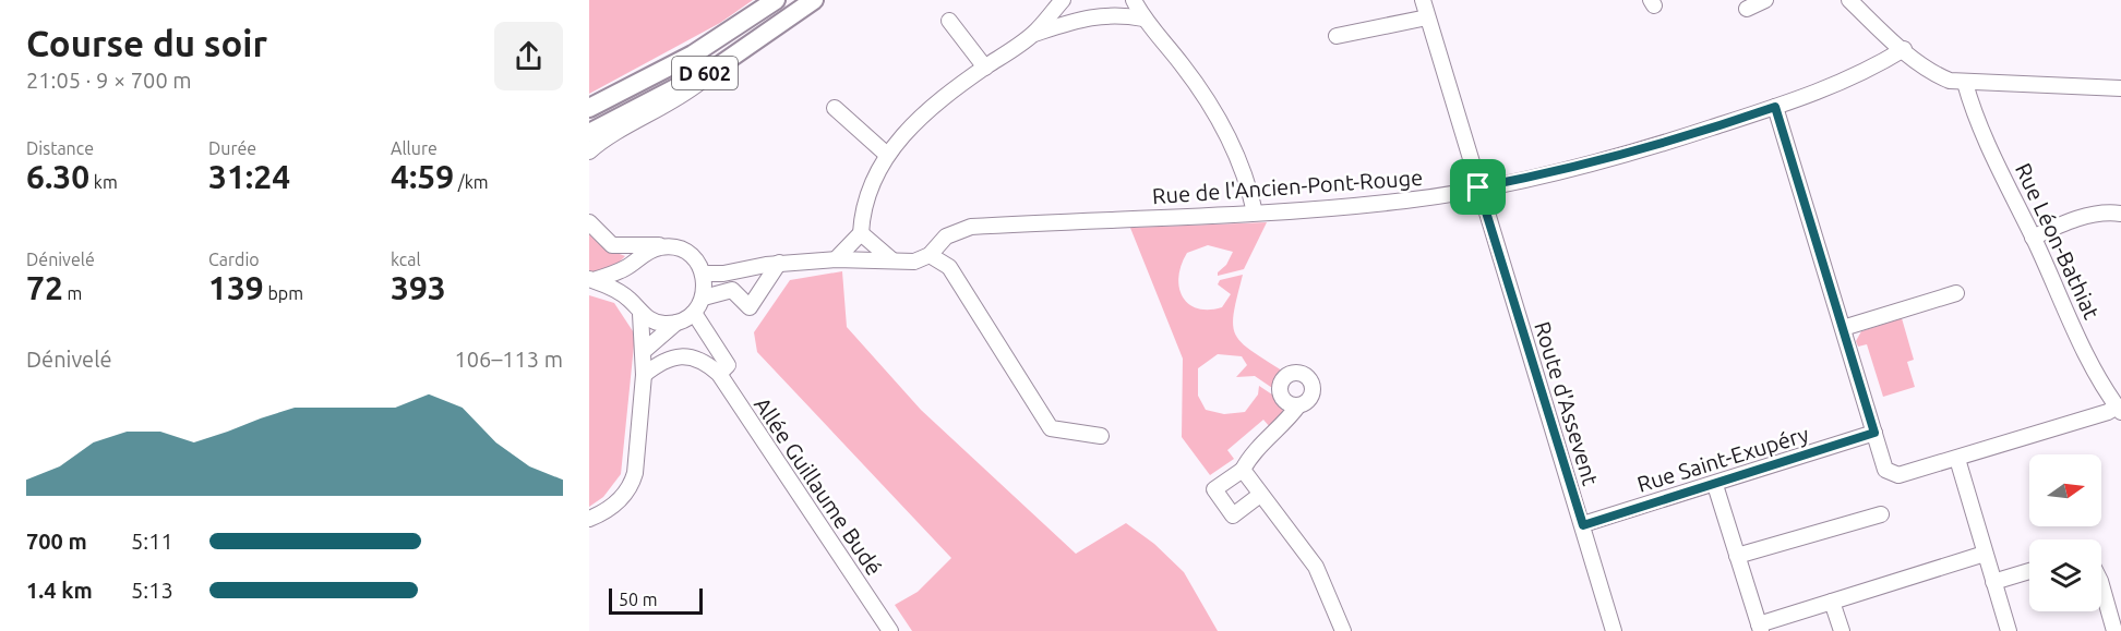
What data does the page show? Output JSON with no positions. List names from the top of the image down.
{
  "streets": {
    "main road": ["D 602"],
    "street": [
      "Rue de l'Ancien-Pont-Rouge",
      "Rue Léon-Bathiat",
      "Route d'Assevent",
      "Rue Saint-Exupéry",
      "Allée Guillaume Budé"
    ]
  },
  "crossings": [
    ["Rue de l'Ancien-Pont-Rouge", "Route d'Assevent"],
    ["Route d'Assevent", "Rue Saint-Exupéry"]
  ],
  "scale_bar": "50 m",
  "north": "right",
  "page": {
    "heading": ["Course du soir", "21:05 · 9 × 700 m"],
    "stats": [
      ["Distance", "6.30 km"],
      ["Durée", "31:24"],
      ["Allure", "4:59 /km"],
      ["Dénivelé", "72 m"],
      ["Cardio", "139 bpm"],
      ["kcal", "393"]
    ],
    "chart": ["Dénivelé", "106–113 m"],
    "list": [
      {
        "name": "700 m",
        "note": "5:11"
      },
      {
        "name": "1.4 km",
        "note": "5:13"
      }
    ],
    "scale": "50 m"
  }
}
